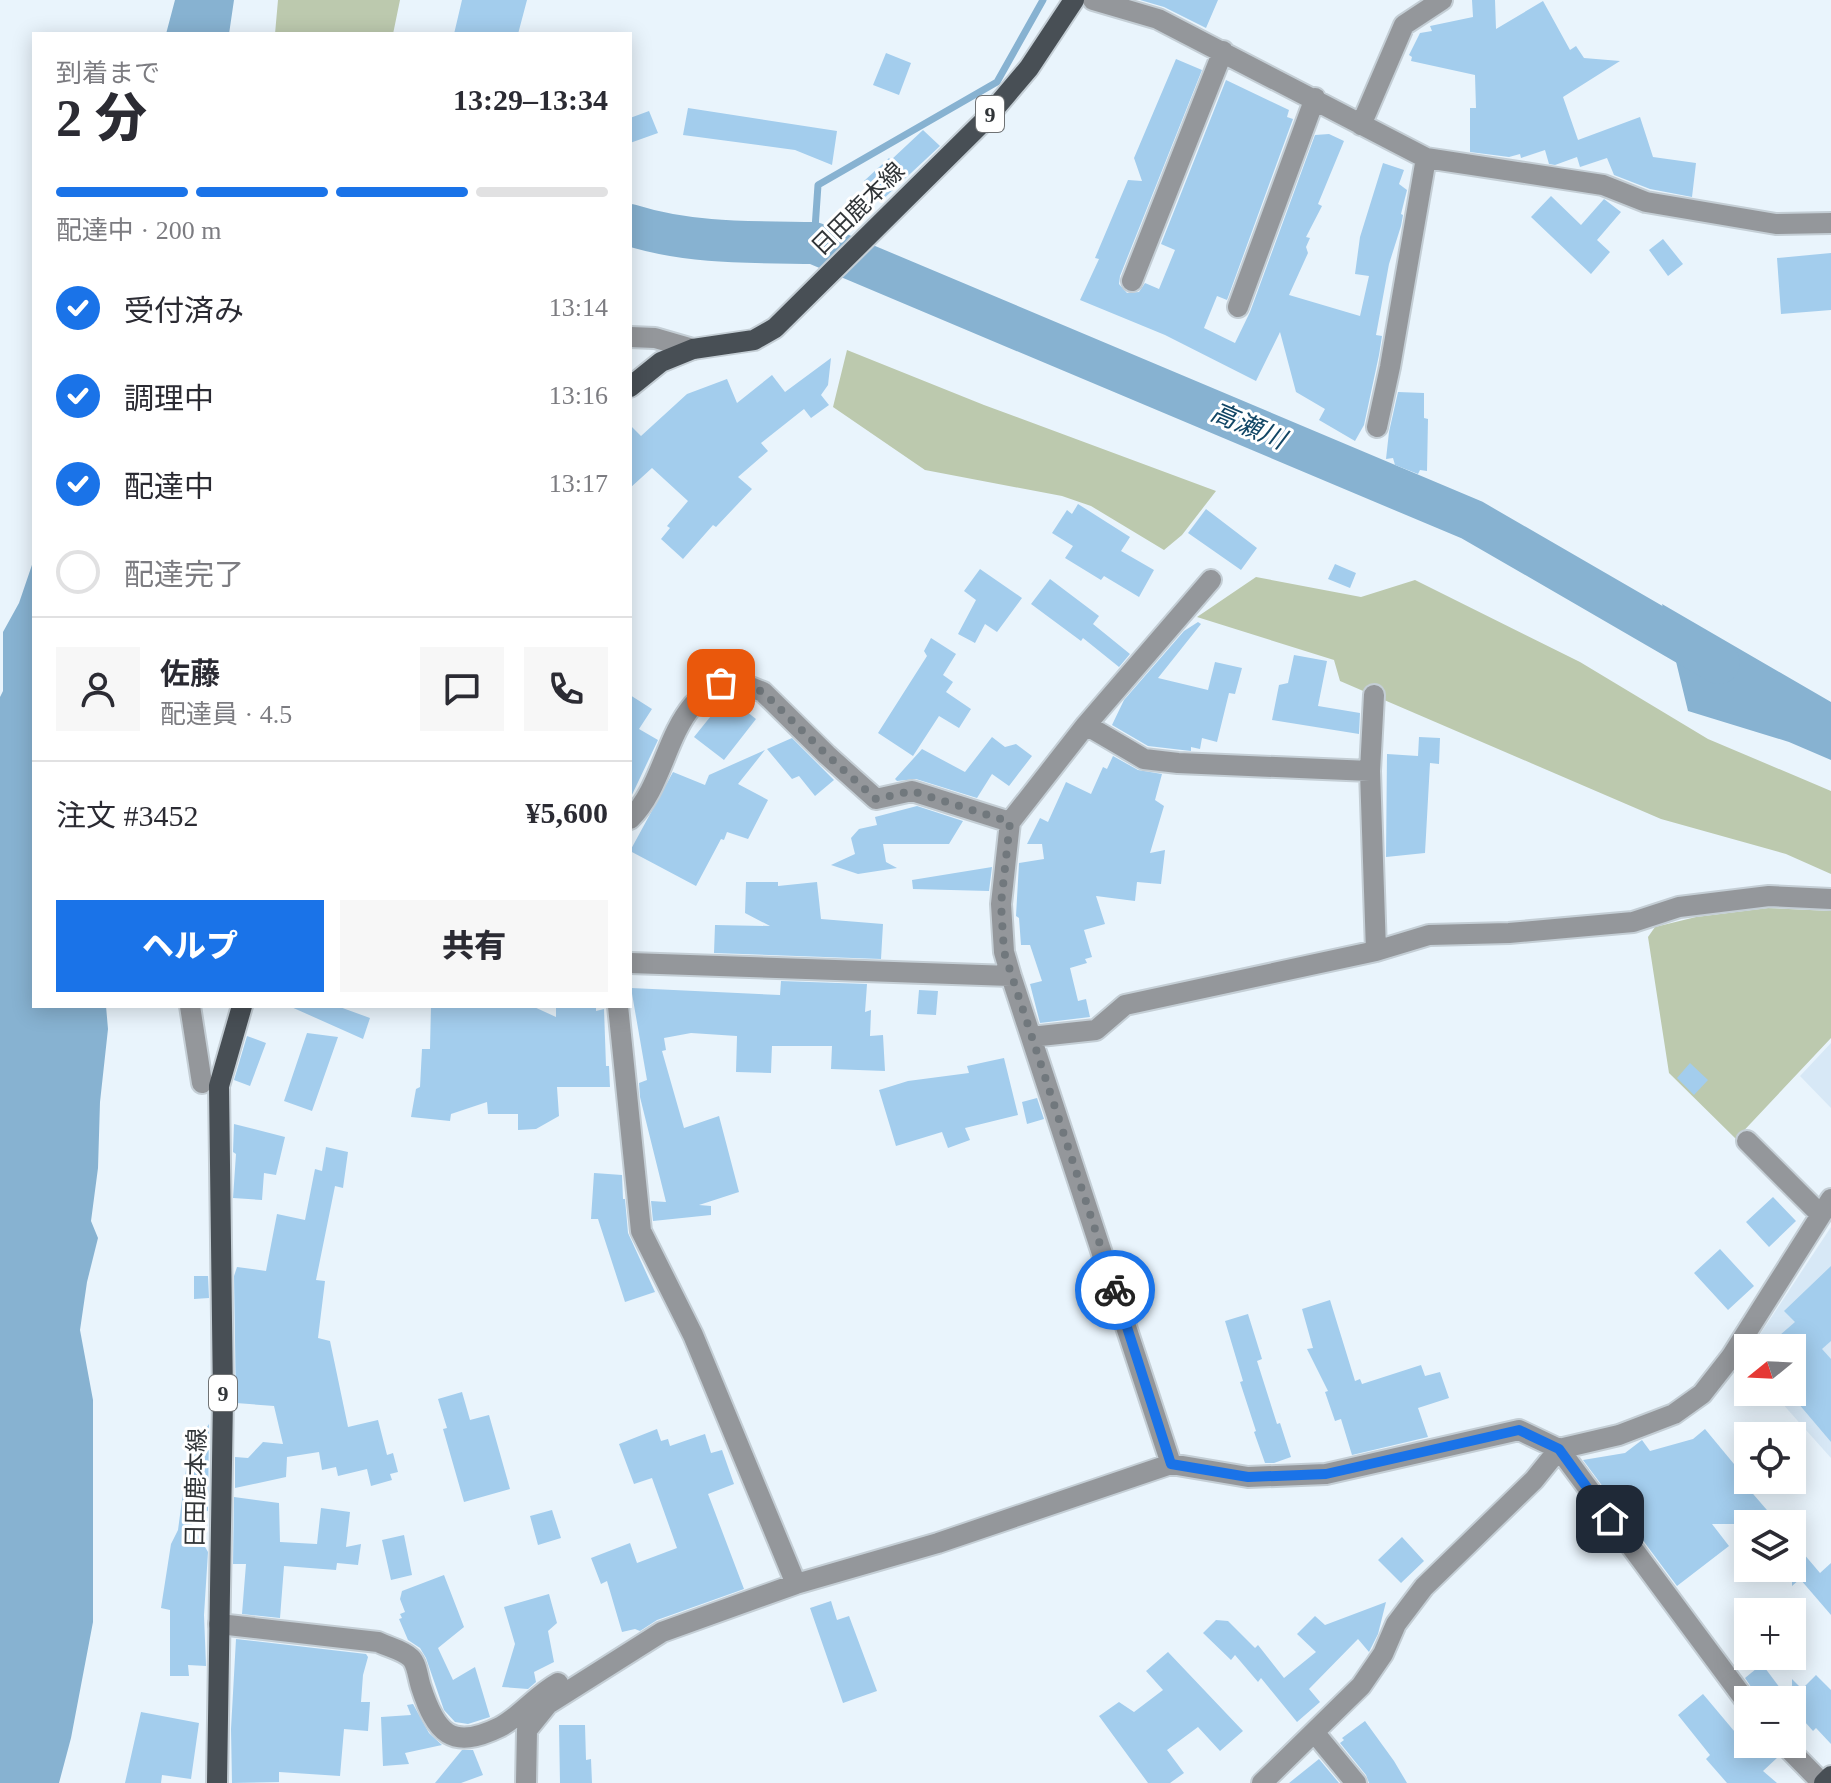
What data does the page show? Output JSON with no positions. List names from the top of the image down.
{
  "streets": {
    "main road": ["9", "日田鹿本線"]
  },
  "water": ["高瀬川"],
  "north": "left",
  "page": {
    "heading": ["2 分", "到着まで", "13:29–13:34"],
    "panel": [
      "佐藤",
      "配達員 · 4.5",
      "注文 #3452",
      "¥5,600"
    ],
    "bar": "配達中 · 200 m",
    "list": [
      ["受付済み", "13:14"],
      ["調理中", "13:16"],
      ["配達中", "13:17"],
      "配達完了"
    ],
    "buttons": ["ヘルプ", "共有"],
    "map_buttons": ["+", "−"]
  }
}
